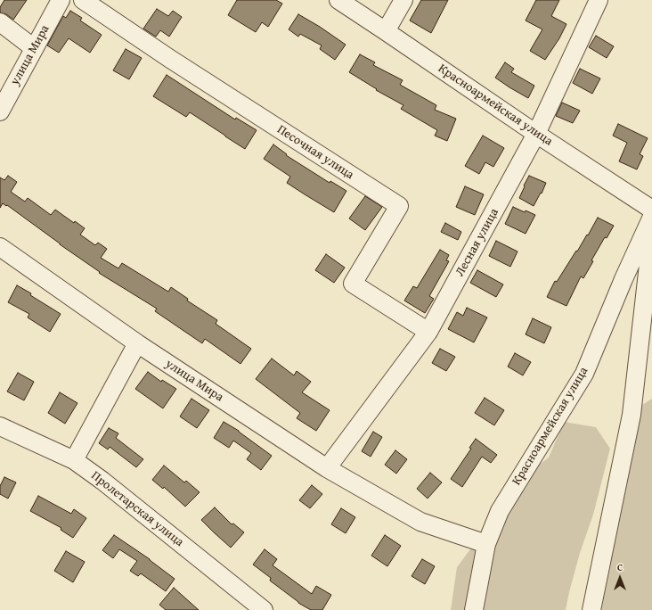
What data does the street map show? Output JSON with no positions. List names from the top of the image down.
{
  "streets": {
    "street": [
      "улица Мира",
      "Красноармейская улица",
      "Песочная улица",
      "Лесная улица",
      "Пролетарская улица"
    ]
  },
  "crossings": [
    ["улица Мира", "Красноармейская улица"],
    ["улица Мира", "Лесная улица"],
    ["Красноармейская улица", "Лесная улица"],
    ["Песочная улица", "Лесная улица"]
  ],
  "north": "top"
}
